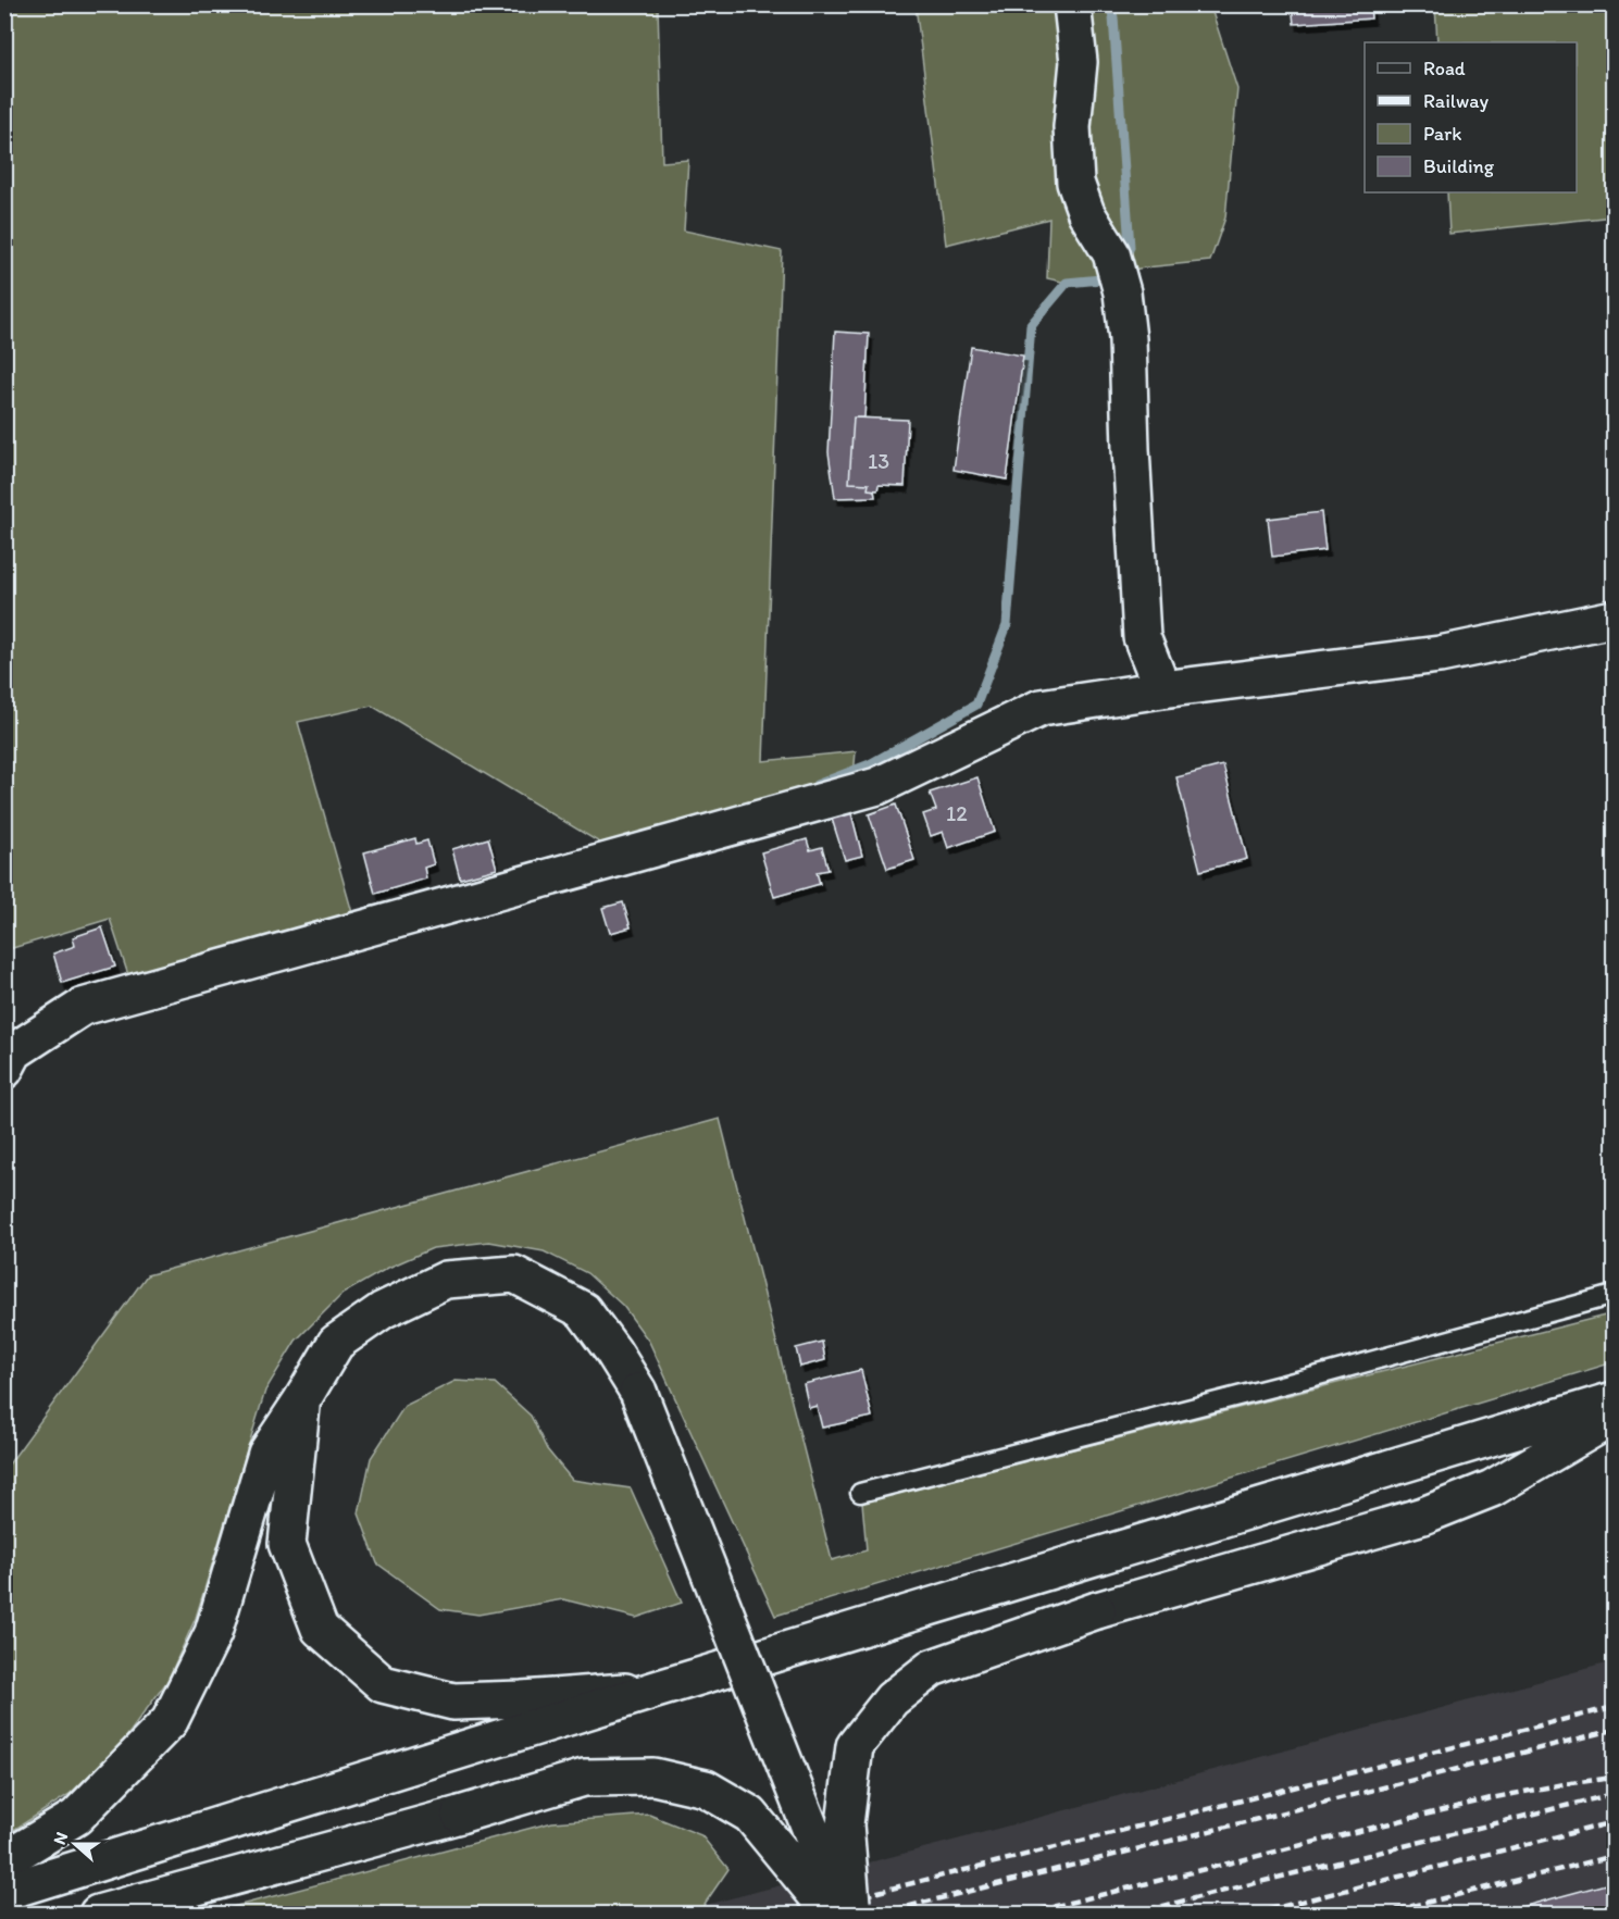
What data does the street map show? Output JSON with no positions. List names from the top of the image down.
{
  "house_numbers": ["13", "12"],
  "legend": [
    "Road",
    "Railway",
    "Park",
    "Building"
  ],
  "north": "left"
}
